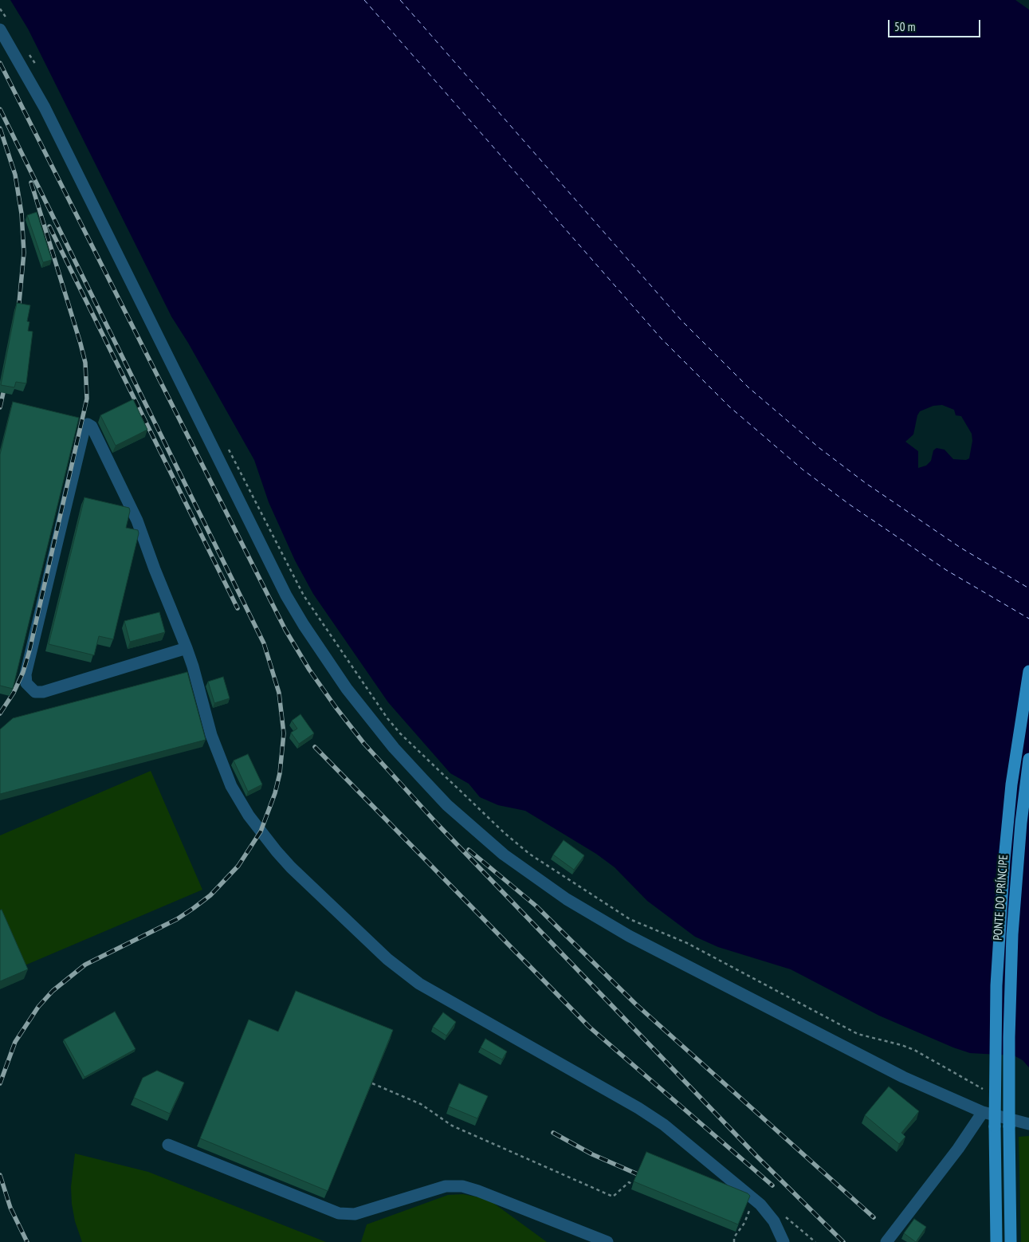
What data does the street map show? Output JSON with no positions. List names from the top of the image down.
{
  "streets": {
    "main road": ["PONTE DO PRÍNCIPE"]
  },
  "scale_bar": "50 m"
}
